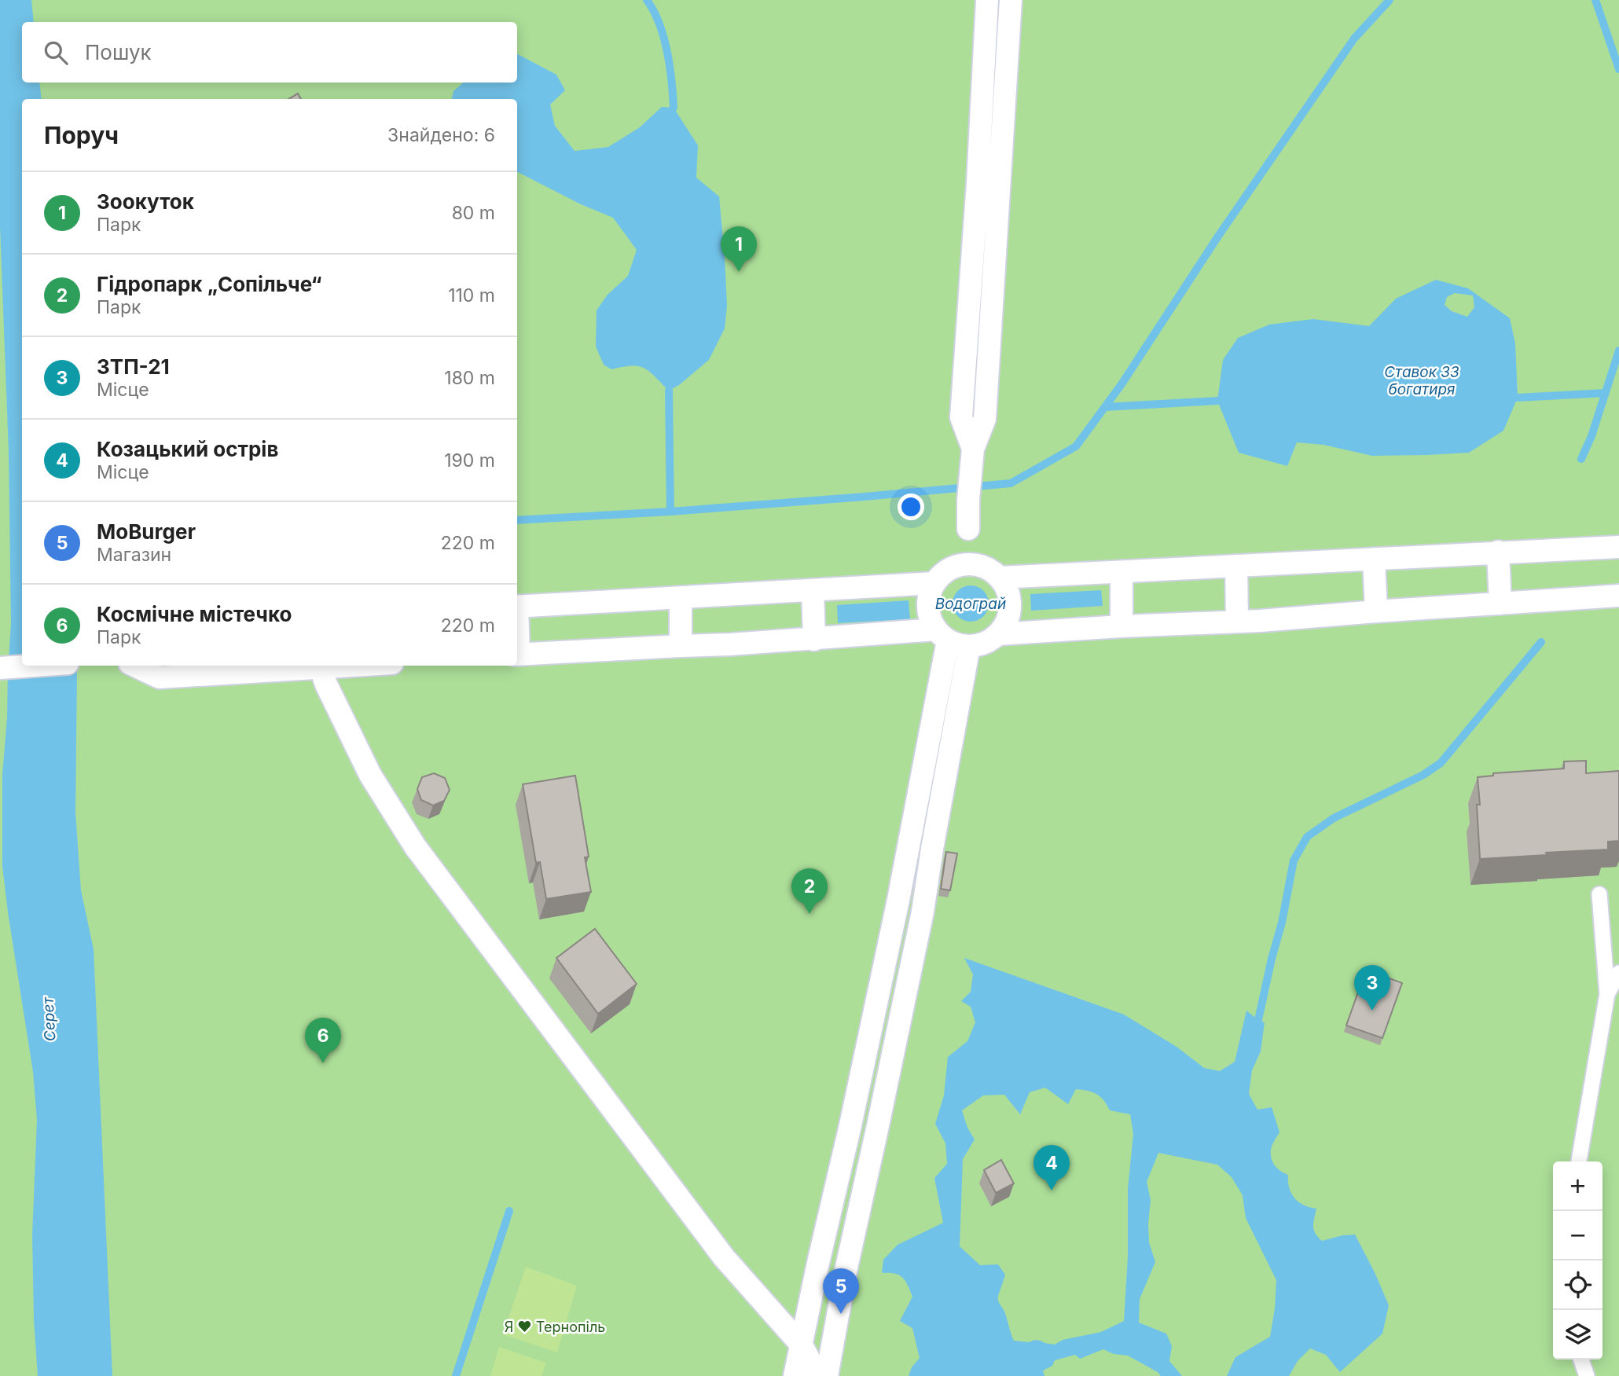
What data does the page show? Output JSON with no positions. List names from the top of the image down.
{
  "water": ["Ставок 33 богатиря", "Водограй", "Серет"],
  "parks": ["Я ♥ Тернопіль"],
  "page": {
    "search": "Пошук",
    "heading": ["Поруч", "Знайдено: 6"],
    "list": [
      {
        "mark": "1",
        "name": "Зоокуток",
        "note": "Парк",
        "value": "80 m"
      },
      {
        "mark": "2",
        "name": "Гідропарк „Сопільче“",
        "note": "Парк",
        "value": "110 m"
      },
      {
        "mark": "3",
        "name": "ЗТП-21",
        "note": "Місце",
        "value": "180 m"
      },
      {
        "mark": "4",
        "name": "Козацький острів",
        "note": "Місце",
        "value": "190 m"
      },
      {
        "mark": "5",
        "name": "MoBurger",
        "note": "Магазин",
        "value": "220 m"
      },
      {
        "mark": "6",
        "name": "Космічне містечко",
        "note": "Парк",
        "value": "220 m"
      }
    ],
    "pins": [
      "1",
      "2",
      "3",
      "6",
      "4",
      "5"
    ],
    "map_buttons": ["+", "−"]
  }
}
